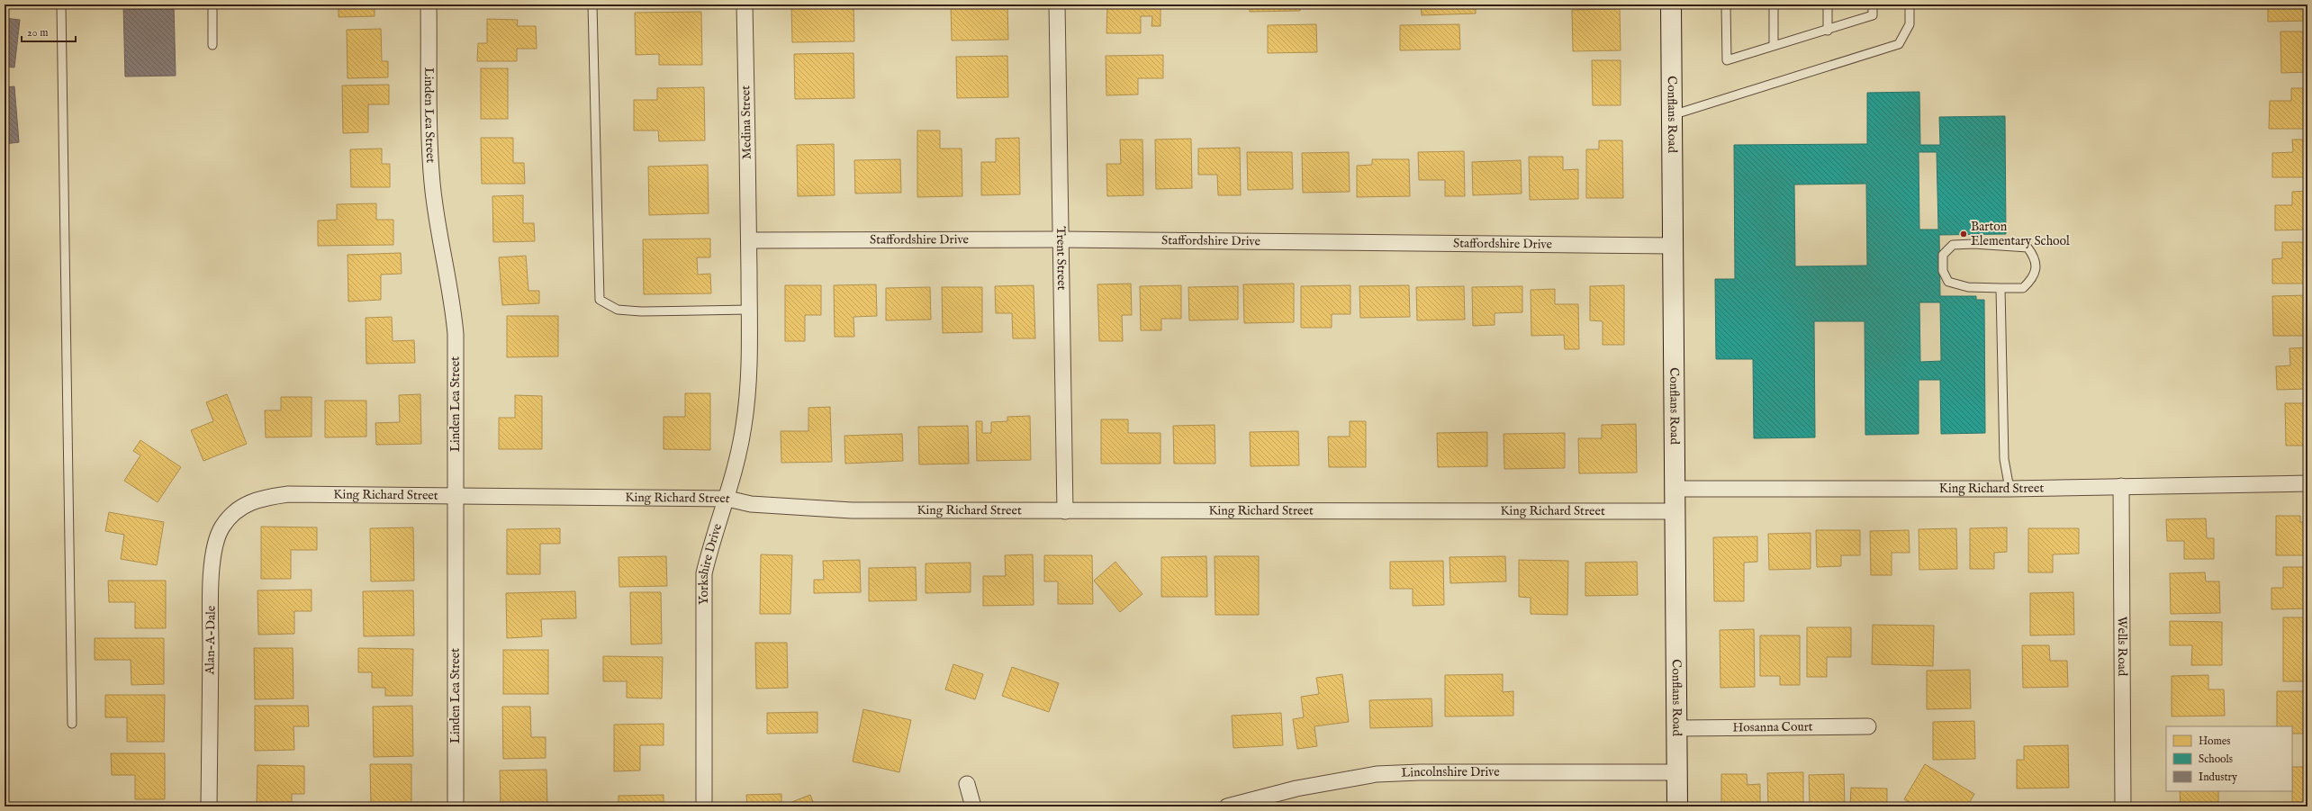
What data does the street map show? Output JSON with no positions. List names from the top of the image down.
{
  "streets": {
    "main road": ["Conflans Road"],
    "street": [
      "Linden Lea Street",
      "Medina Street",
      "Staffordshire Drive",
      "Trent Street",
      "King Richard Street",
      "Yorkshire Drive",
      "Alan-A-Dale",
      "Wells Road",
      "Hosanna Court",
      "Lincolnshire Drive"
    ]
  },
  "crossings": [
    ["Conflans Road", "Staffordshire Drive"],
    ["Conflans Road", "King Richard Street"],
    ["Conflans Road", "Hosanna Court"],
    ["Conflans Road", "Lincolnshire Drive"],
    ["Linden Lea Street", "King Richard Street"],
    ["Medina Street", "Staffordshire Drive"],
    ["Medina Street", "Yorkshire Drive"],
    ["Staffordshire Drive", "Trent Street"],
    ["Staffordshire Drive", "Yorkshire Drive"],
    ["Trent Street", "King Richard Street"],
    ["King Richard Street", "Yorkshire Drive"],
    ["King Richard Street", "Alan-A-Dale"],
    ["King Richard Street", "Wells Road"]
  ],
  "places": ["Barton Elementary School"],
  "legend": ["Homes", "Schools", "Industry"],
  "scale_bar": "20 m"
}
